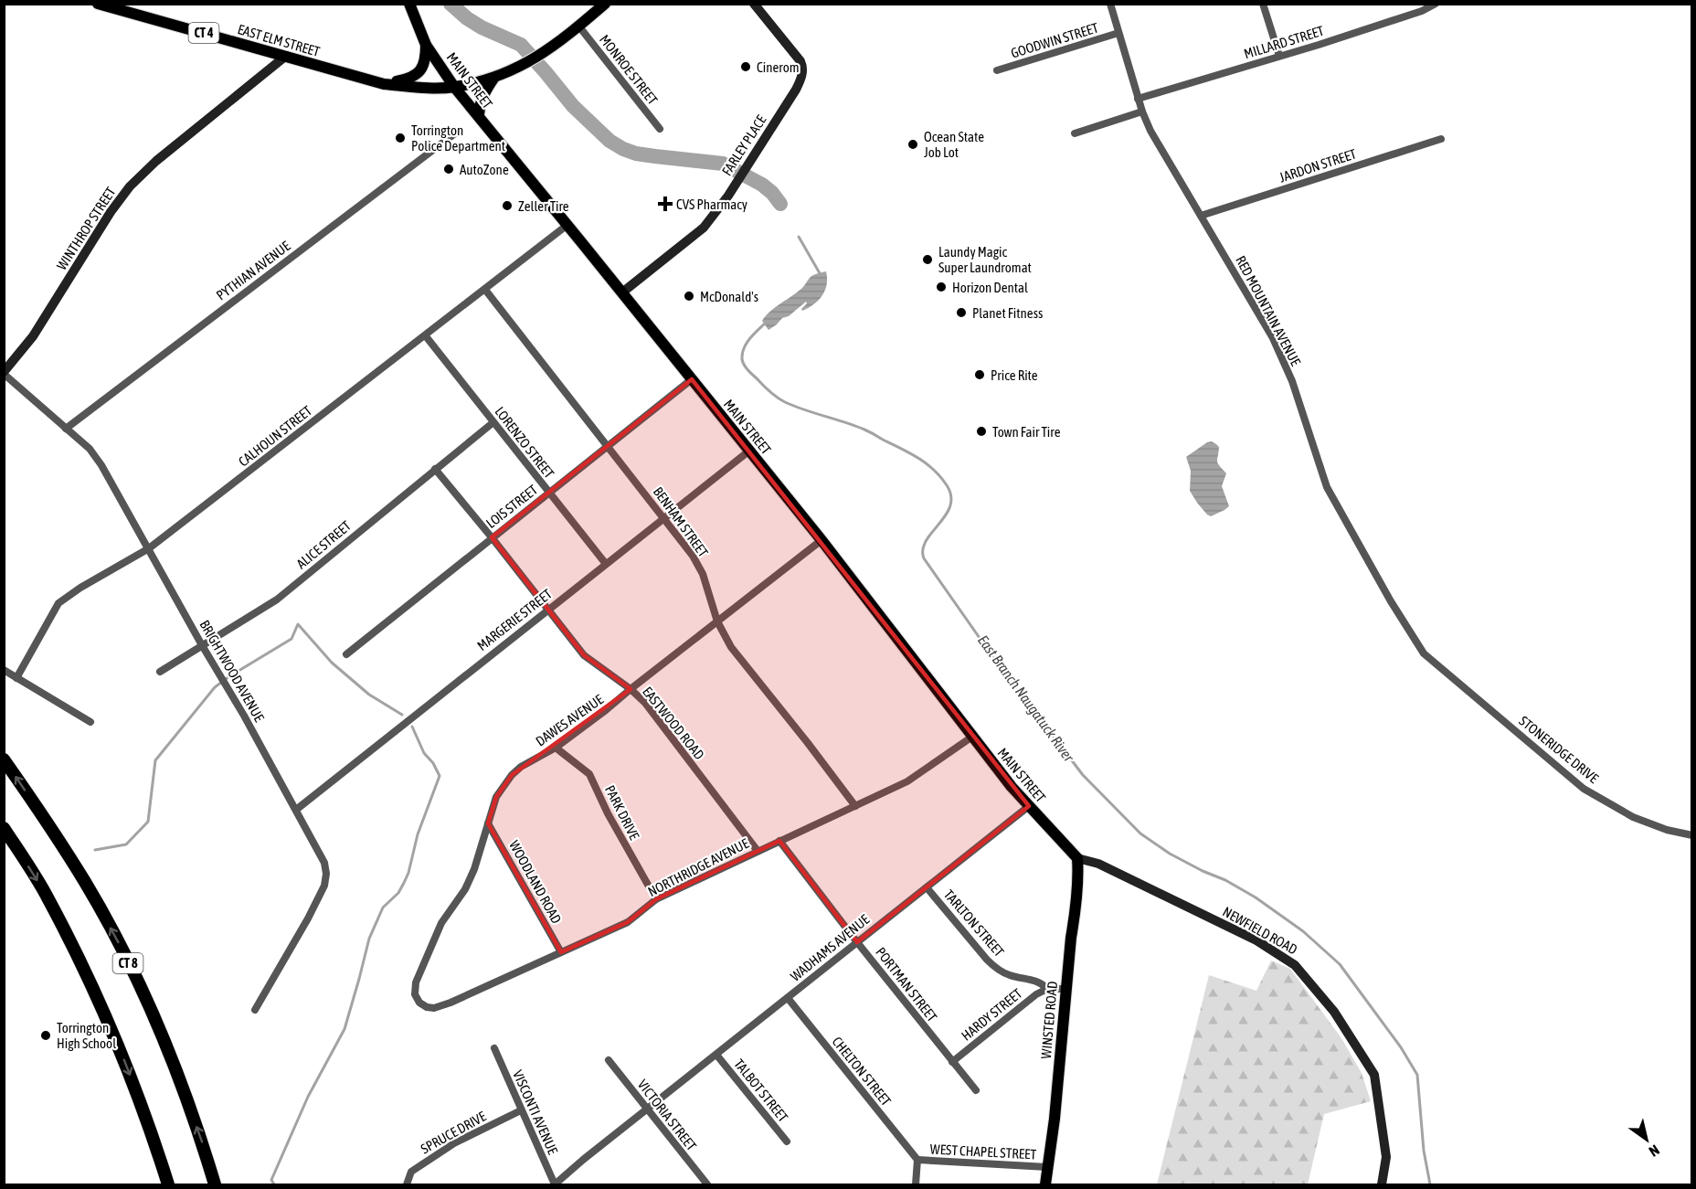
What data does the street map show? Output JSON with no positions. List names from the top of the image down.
{
  "streets": {
    "highway": ["CT 8"],
    "main road": [
      "CT 4",
      "EAST ELM STREET",
      "MAIN STREET",
      "WINSTED ROAD"
    ],
    "street": [
      "GOODWIN STREET",
      "MILLARD STREET",
      "MONROE STREET",
      "FARLEY PLACE",
      "JARDON STREET",
      "WINTHROP STREET",
      "PYTHIAN AVENUE",
      "RED MOUNTAIN AVENUE",
      "CALHOUN STREET",
      "LORENZO STREET",
      "LOIS STREET",
      "BENHAM STREET",
      "ALICE STREET",
      "MARGERIE STREET",
      "BRIGHTWOOD AVENUE",
      "DAWES AVENUE",
      "EASTWOOD ROAD",
      "STONERIDGE DRIVE",
      "PARK DRIVE",
      "NORTHRIDGE AVENUE",
      "WOODLAND ROAD",
      "TARLTON STREET",
      "NEWFIELD ROAD",
      "WADHAMS AVENUE",
      "PORTMAN STREET",
      "HARDY STREET",
      "CHELTON STREET",
      "TALBOT STREET",
      "VISCONTI AVENUE",
      "VICTORIA STREET",
      "SPRUCE DRIVE",
      "WEST CHAPEL STREET"
    ]
  },
  "crossings": [
    ["CT 4", "EAST ELM STREET"],
    ["CT 4", "MONROE STREET"],
    ["CT 4", "MAIN STREET"],
    ["EAST ELM STREET", "MAIN STREET"],
    ["EAST ELM STREET", "WINTHROP STREET"],
    ["GOODWIN STREET", "RED MOUNTAIN AVENUE"],
    ["MILLARD STREET", "RED MOUNTAIN AVENUE"],
    ["MAIN STREET", "FARLEY PLACE"],
    ["MAIN STREET", "CALHOUN STREET"],
    ["MAIN STREET", "LOIS STREET"],
    ["MAIN STREET", "MARGERIE STREET"],
    ["MAIN STREET", "DAWES AVENUE"],
    ["MAIN STREET", "NORTHRIDGE AVENUE"],
    ["MAIN STREET", "NEWFIELD ROAD"],
    ["MAIN STREET", "WADHAMS AVENUE"],
    ["MAIN STREET", "WINSTED ROAD"],
    ["JARDON STREET", "RED MOUNTAIN AVENUE"],
    ["WINTHROP STREET", "BRIGHTWOOD AVENUE"],
    ["PYTHIAN AVENUE", "BRIGHTWOOD AVENUE"],
    ["RED MOUNTAIN AVENUE", "STONERIDGE DRIVE"],
    ["CALHOUN STREET", "LORENZO STREET"],
    ["CALHOUN STREET", "BENHAM STREET"],
    ["CALHOUN STREET", "BRIGHTWOOD AVENUE"],
    ["LORENZO STREET", "LOIS STREET"],
    ["LORENZO STREET", "ALICE STREET"],
    ["LORENZO STREET", "MARGERIE STREET"],
    ["LOIS STREET", "BENHAM STREET"],
    ["LOIS STREET", "EASTWOOD ROAD"],
    ["BENHAM STREET", "MARGERIE STREET"],
    ["BENHAM STREET", "DAWES AVENUE"],
    ["BENHAM STREET", "NORTHRIDGE AVENUE"],
    ["ALICE STREET", "BRIGHTWOOD AVENUE"],
    ["ALICE STREET", "EASTWOOD ROAD"],
    ["MARGERIE STREET", "BRIGHTWOOD AVENUE"],
    ["MARGERIE STREET", "EASTWOOD ROAD"],
    ["DAWES AVENUE", "EASTWOOD ROAD"],
    ["DAWES AVENUE", "PARK DRIVE"],
    ["DAWES AVENUE", "NORTHRIDGE AVENUE"],
    ["DAWES AVENUE", "WOODLAND ROAD"],
    ["EASTWOOD ROAD", "NORTHRIDGE AVENUE"],
    ["PARK DRIVE", "NORTHRIDGE AVENUE"],
    ["NORTHRIDGE AVENUE", "WOODLAND ROAD"],
    ["NORTHRIDGE AVENUE", "PORTMAN STREET"],
    ["TARLTON STREET", "WADHAMS AVENUE"],
    ["TARLTON STREET", "HARDY STREET"],
    ["TARLTON STREET", "WINSTED ROAD"],
    ["NEWFIELD ROAD", "WINSTED ROAD"],
    ["WADHAMS AVENUE", "PORTMAN STREET"],
    ["WADHAMS AVENUE", "CHELTON STREET"],
    ["WADHAMS AVENUE", "TALBOT STREET"],
    ["WADHAMS AVENUE", "VISCONTI AVENUE"],
    ["WADHAMS AVENUE", "VICTORIA STREET"],
    ["PORTMAN STREET", "HARDY STREET"],
    ["WINSTED ROAD", "WEST CHAPEL STREET"],
    ["CHELTON STREET", "WEST CHAPEL STREET"],
    ["VISCONTI AVENUE", "SPRUCE DRIVE"]
  ],
  "water": ["East Branch Naugatuck River"],
  "places": {
    "other": [
      "Cinerom",
      "Torrington Police Department",
      "Ocean State Job Lot",
      "AutoZone",
      "Zeller Tire",
      "Laundy Magic Super Laundromat",
      "Horizon Dental",
      "McDonald's",
      "Planet Fitness",
      "Price Rite",
      "Town Fair Tire",
      "Torrington High School"
    ],
    "health": ["CVS Pharmacy"]
  },
  "north": "bottom right"
}
